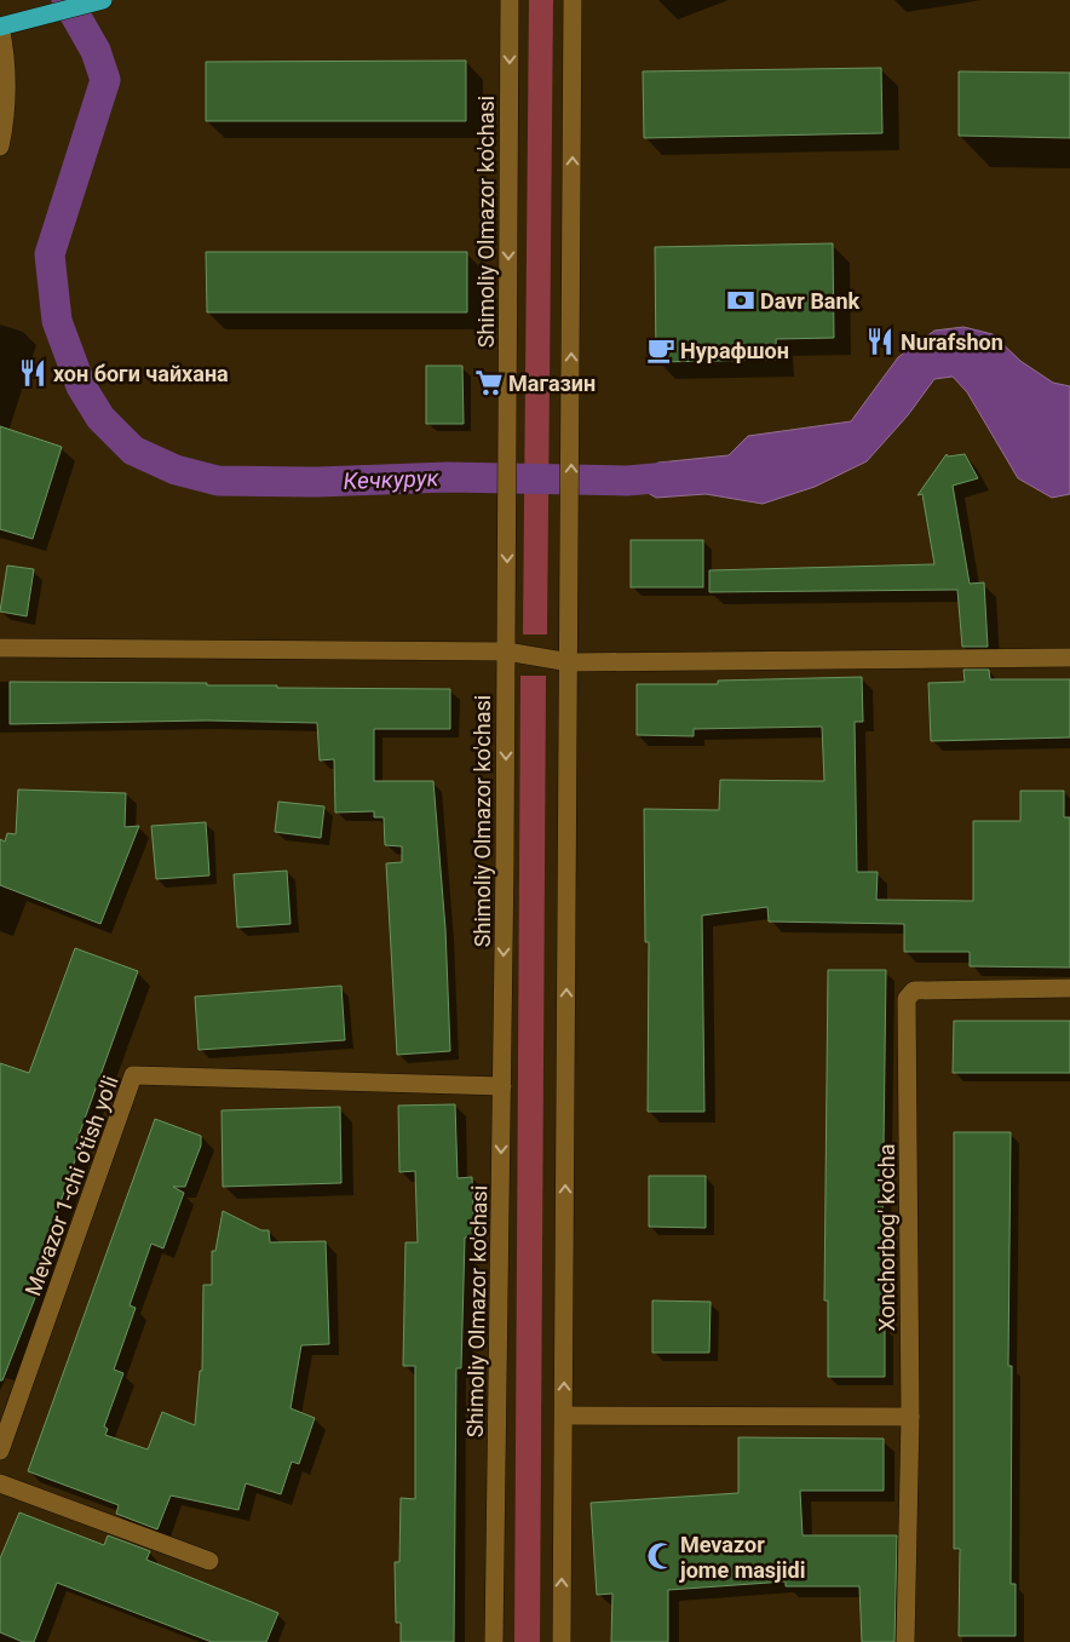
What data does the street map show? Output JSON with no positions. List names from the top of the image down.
{
  "streets": {
    "street": ["Shimoliy Olmazor ko'chasi", "Mevazor 1-chi o'tish yo'li", "Xonchorbog' ko'cha"]
  },
  "crossings": [
    ["Shimoliy Olmazor ko'chasi", "Mevazor 1-chi o'tish yo'li"]
  ],
  "water": ["Кечкурук"],
  "places": {
    "bank": ["Davr Bank"],
    "restaurant": ["Nurafshon", "хон боги чайхана"],
    "cafe": ["Нурафшон"],
    "supermarket": ["Магазин"],
    "mosque": ["Mevazor jome masjidi"]
  }
}
